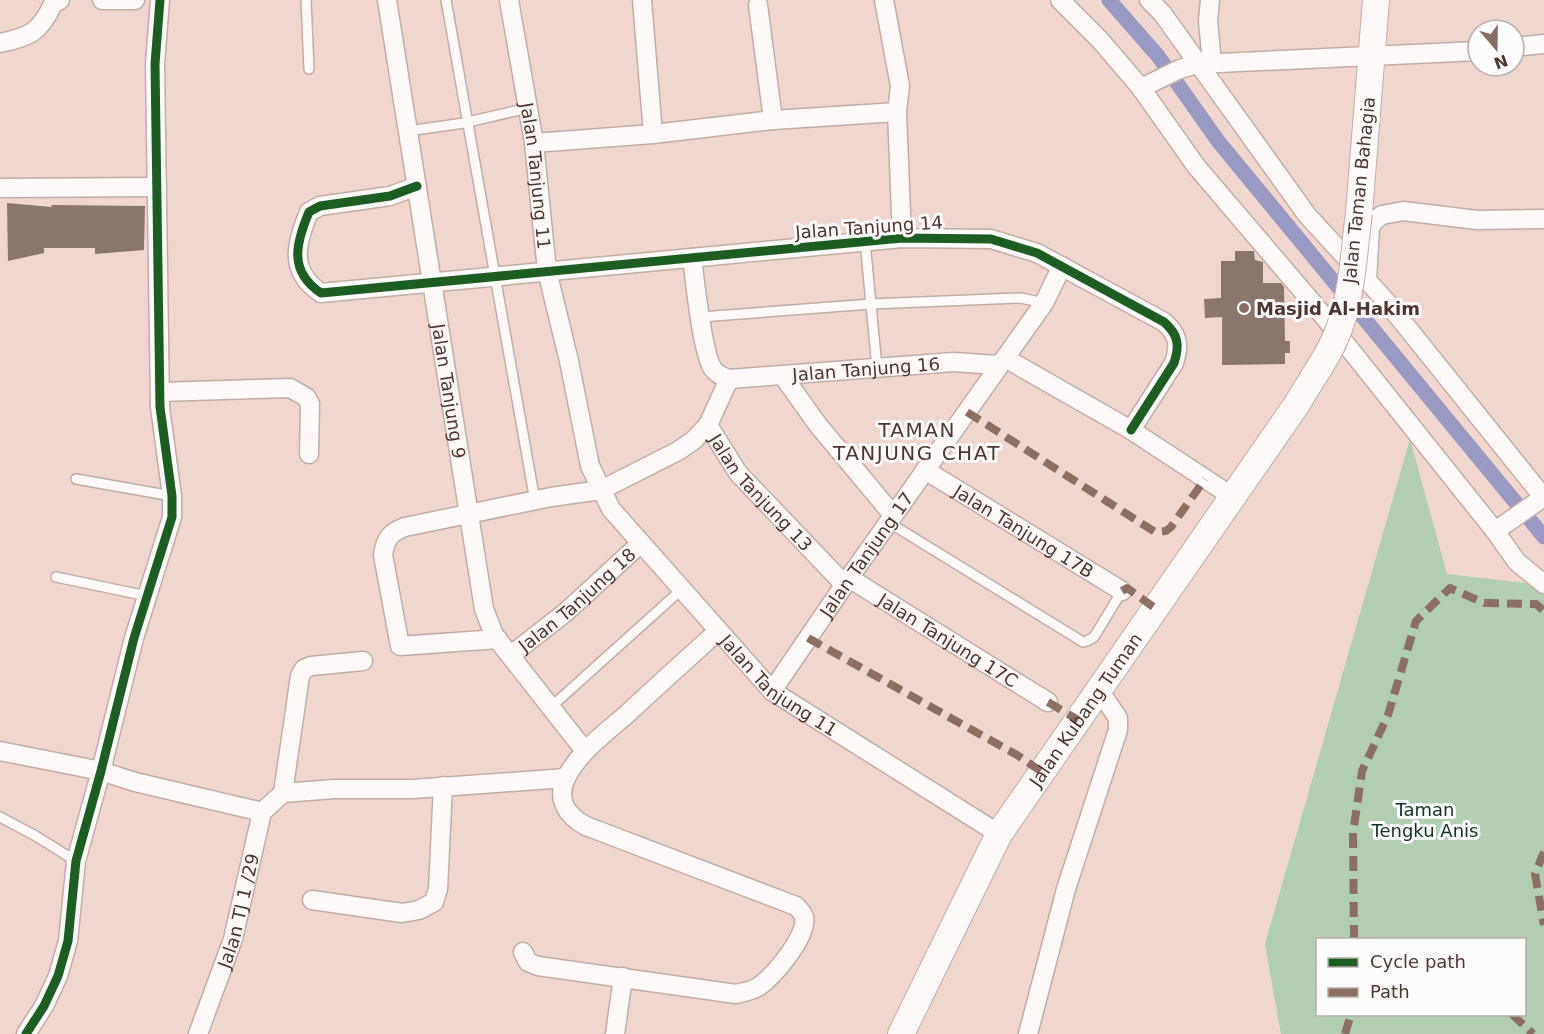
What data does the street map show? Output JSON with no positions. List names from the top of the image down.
{
  "streets": {
    "main road": ["Jalan Taman Bahagia", "Jalan Kubang Tuman"],
    "street": [
      "Jalan Tanjung 11",
      "Jalan Tanjung 14",
      "Jalan Tanjung 16",
      "Jalan Tanjung 9",
      "Jalan Tanjung 13",
      "Jalan Tanjung 17B",
      "Jalan Tanjung 17",
      "Jalan Tanjung 18",
      "Jalan Tanjung 17C",
      "Jalan TJ 1 /29"
    ]
  },
  "crossings": [
    ["Jalan Tanjung 11", "Jalan Tanjung 14"],
    ["Jalan Tanjung 11", "Jalan Tanjung 17"],
    ["Jalan Tanjung 11", "Jalan Tanjung 18"],
    ["Jalan Tanjung 11", "Jalan Kubang Tuman"],
    ["Jalan Taman Bahagia", "Jalan Kubang Tuman"],
    ["Jalan Tanjung 14", "Jalan Tanjung 9"],
    ["Jalan Tanjung 14", "Jalan Tanjung 17"],
    ["Jalan Tanjung 16", "Jalan Tanjung 13"],
    ["Jalan Tanjung 16", "Jalan Tanjung 17"],
    ["Jalan Tanjung 9", "Jalan Tanjung 18"],
    ["Jalan Tanjung 13", "Jalan Tanjung 17"],
    ["Jalan Tanjung 13", "Jalan Tanjung 17C"],
    ["Jalan Tanjung 17B", "Jalan Tanjung 17"],
    ["Jalan Tanjung 17", "Jalan Tanjung 17C"]
  ],
  "districts": ["TAMAN TANJUNG CHAT"],
  "parks": ["Taman Tengku Anis"],
  "places": ["Masjid Al-Hakim"],
  "legend": ["Cycle path", "Path"],
  "north": "bottom"
}
